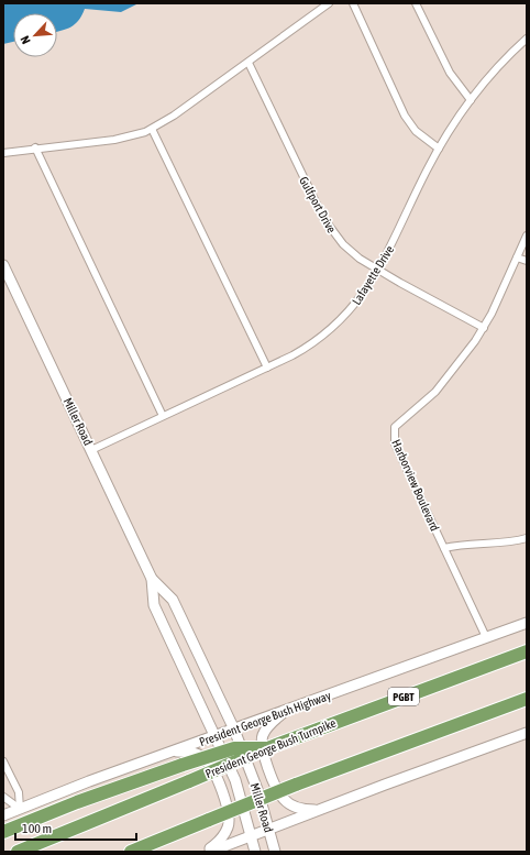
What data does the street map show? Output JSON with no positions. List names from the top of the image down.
{
  "streets": {
    "highway": ["PGBT", "President George Bush Turnpike"],
    "main road": ["Miller Road", "President George Bush Highway"],
    "street": ["Gulfport Drive", "Lafayette Drive", "Harborview Boulevard"]
  },
  "crossings": [
    ["Gulfport Drive", "Lafayette Drive"],
    ["Gulfport Drive", "Harborview Boulevard"],
    ["Lafayette Drive", "Miller Road"],
    ["Miller Road", "President George Bush Highway"],
    ["Harborview Boulevard", "President George Bush Highway"]
  ],
  "scale_bar": "100 m",
  "north": "bottom left"
}
